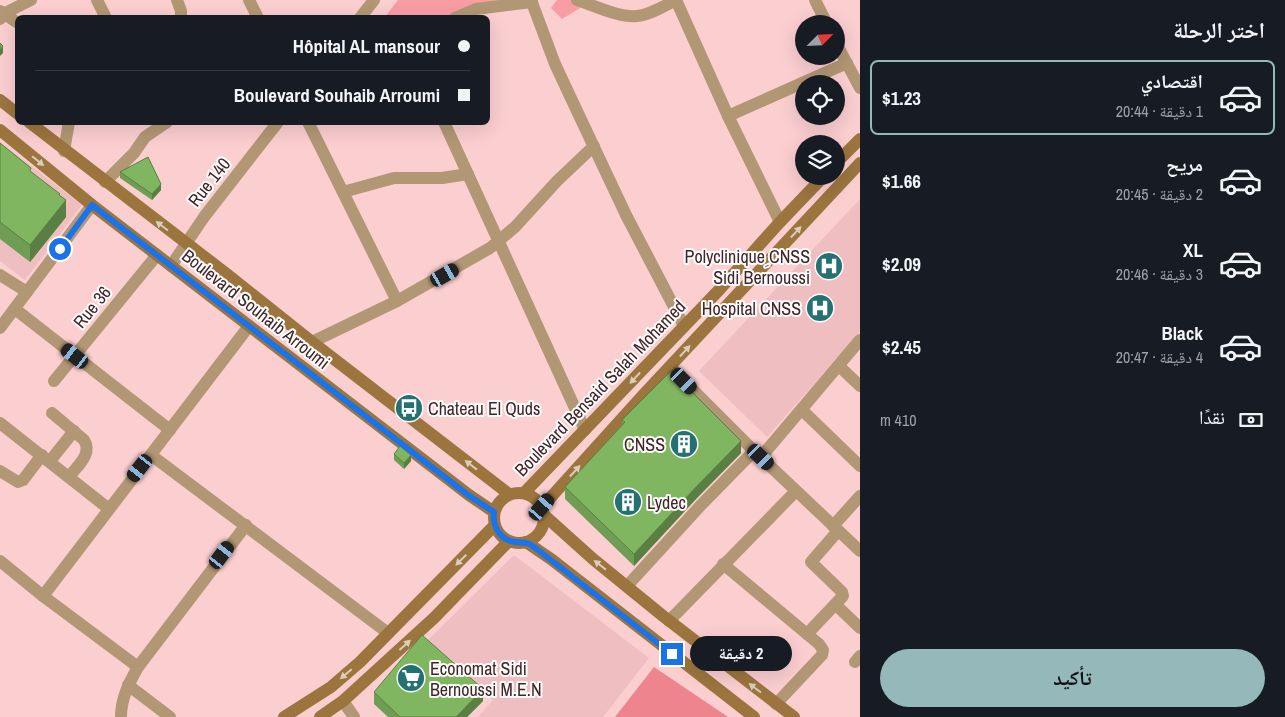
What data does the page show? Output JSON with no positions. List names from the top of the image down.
{
  "streets": {
    "street": [
      "Rue 140",
      "Rue 36",
      "Boulevard Souhaib Arroumi",
      "Boulevard Bensaid Salah Mohamed"
    ]
  },
  "crossings": [
    ["Rue 140", "Boulevard Souhaib Arroumi"],
    ["Rue 36", "Boulevard Souhaib Arroumi"],
    ["Boulevard Souhaib Arroumi", "Boulevard Bensaid Salah Mohamed"]
  ],
  "places": {
    "hospital": ["Polyclinique ِCNSS Sidi Bernoussi", "Hospital CNSS"],
    "bus stop": ["Chateau El Quds"],
    "building": ["CNSS", "Lydec"],
    "supermarket": ["Economat Sidi Bernoussi M.E.N"]
  },
  "north": "top right",
  "page": {
    "heading": "اختر الرحلة",
    "banner": ["Hôpital AL mansour", "Boulevard Souhaib Arroumi"],
    "list": [
      {
        "name": "اقتصادي",
        "note": "1 دقيقة · 20:44",
        "value": "$1.23"
      },
      {
        "name": "مريح",
        "note": "2 دقيقة · 20:45",
        "value": "$1.66"
      },
      {
        "name": "XL",
        "note": "3 دقيقة · 20:46",
        "value": "$2.09"
      },
      {
        "name": "Black",
        "note": "4 دقيقة · 20:47",
        "value": "$2.45"
      }
    ],
    "pay": ["نقدًا", "410 m"],
    "bubble": "2 دقيقة",
    "buttons": "تأكيد"
  }
}
